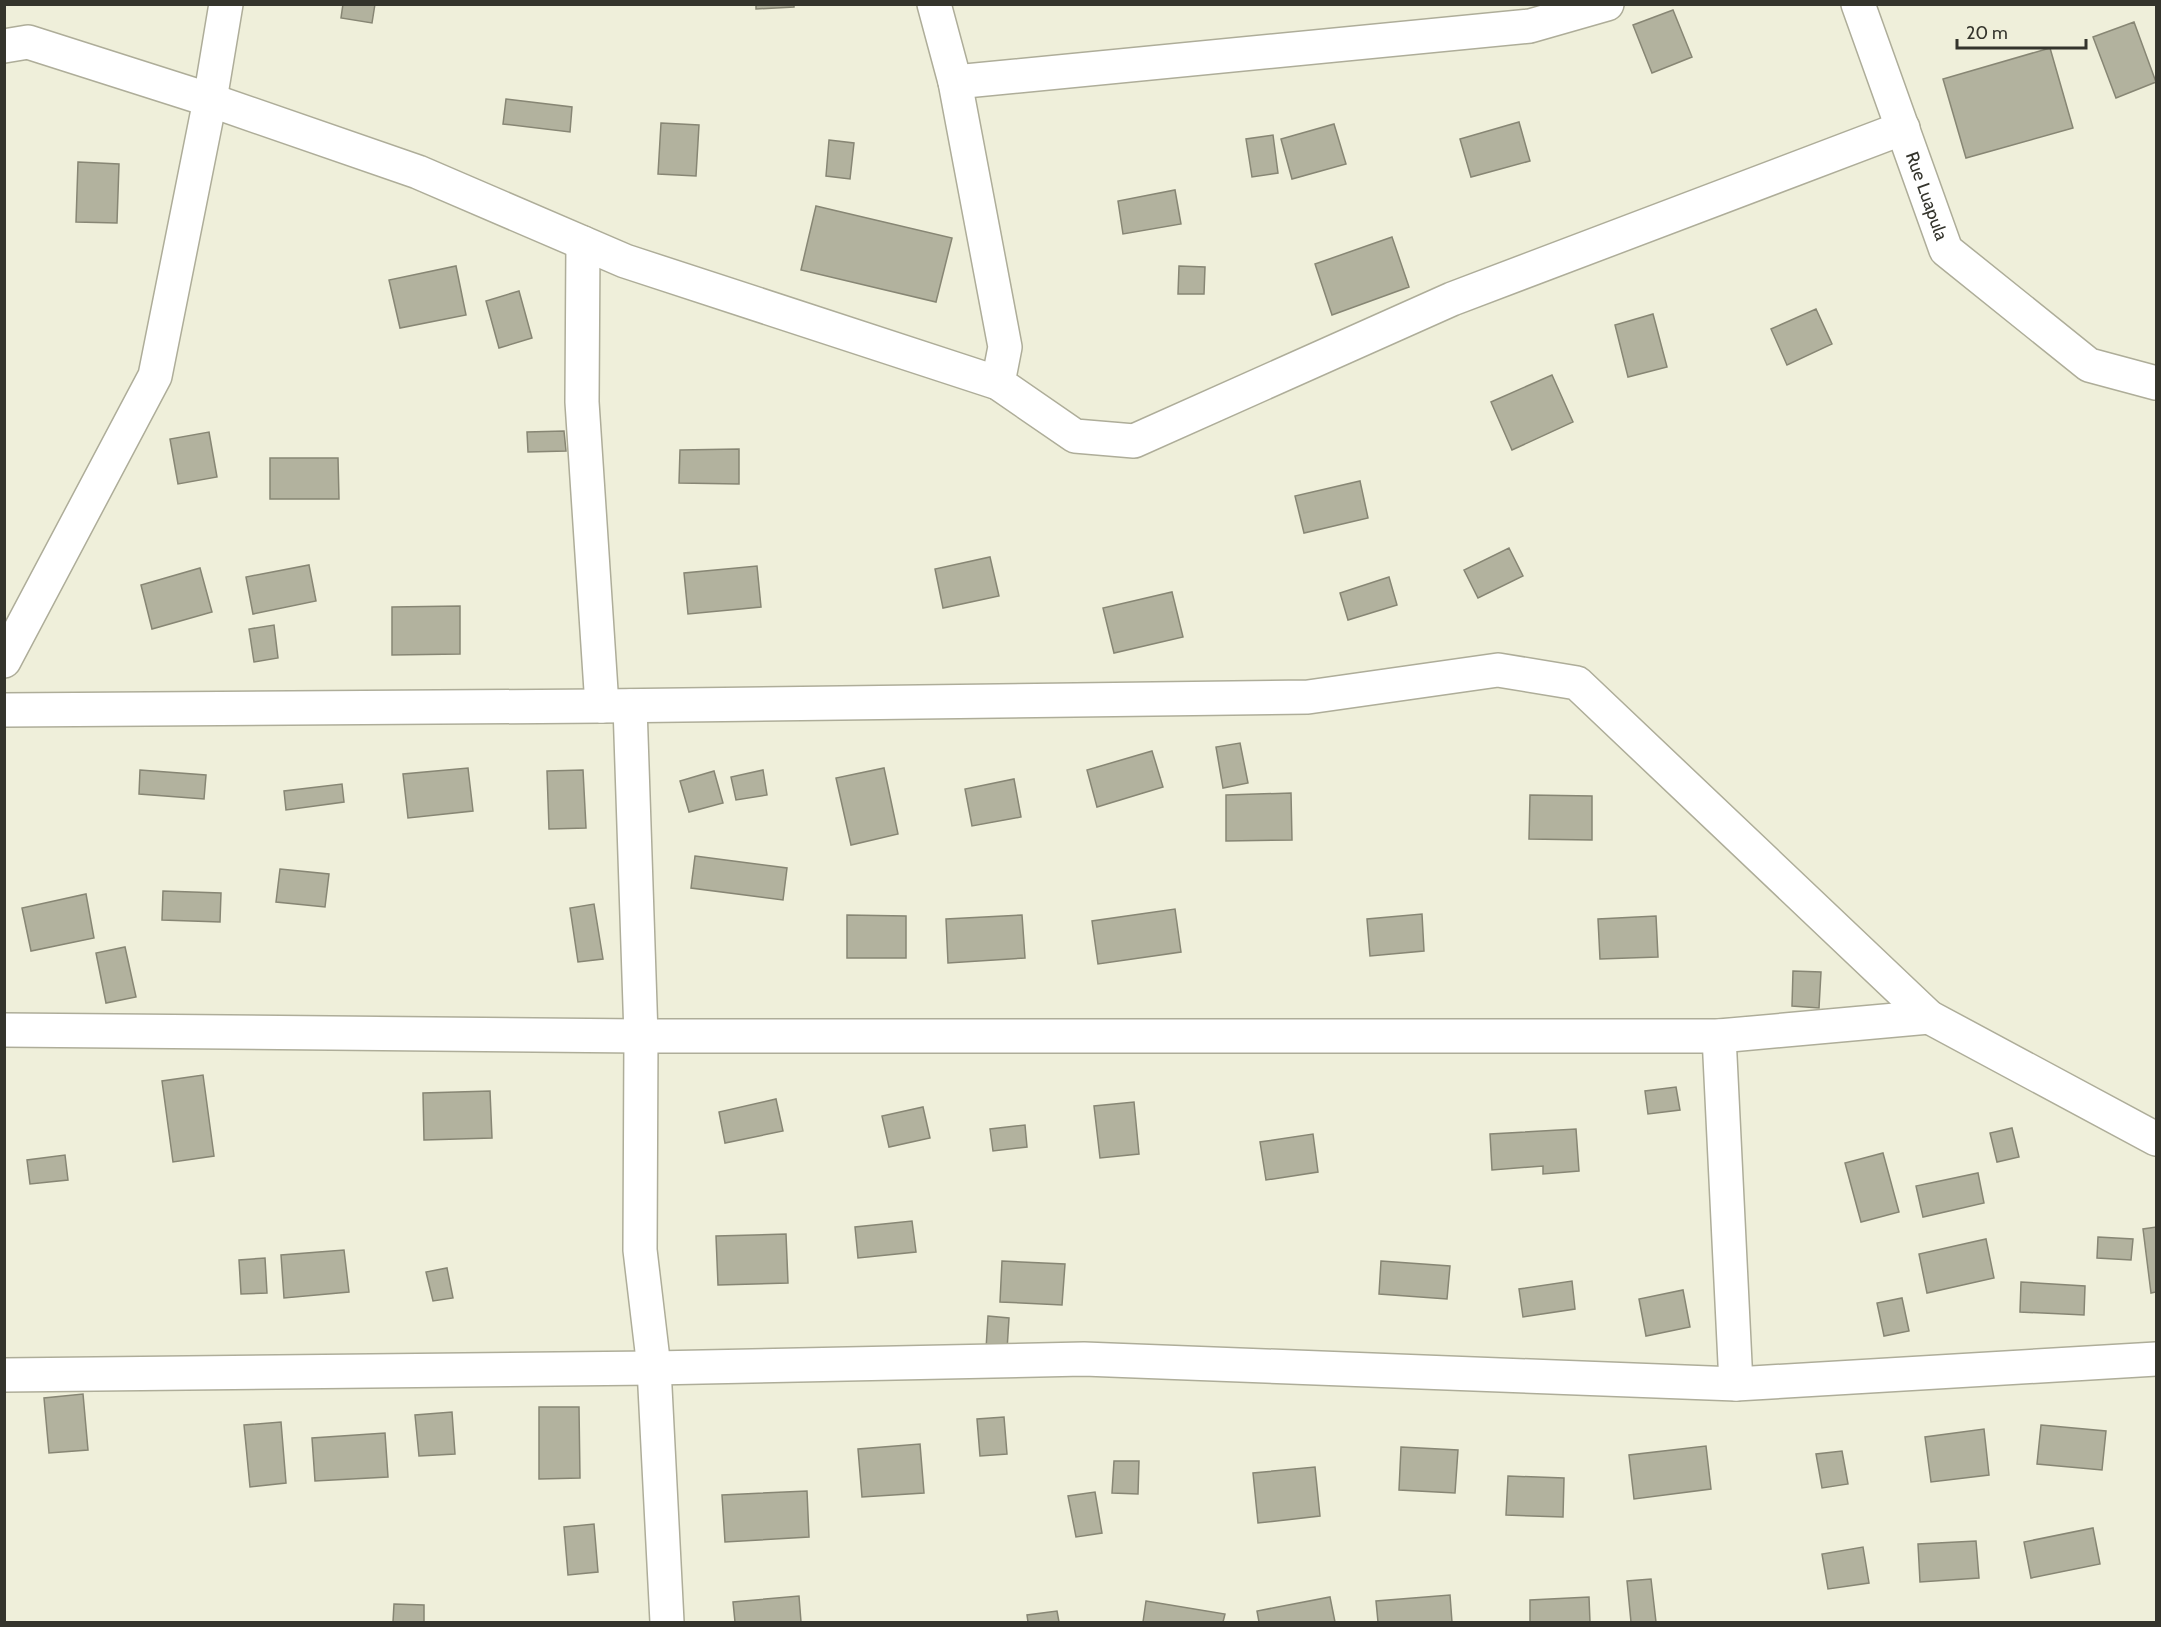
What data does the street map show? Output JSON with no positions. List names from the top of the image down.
{
  "streets": {
    "street": ["Rue Luapula"]
  },
  "scale_bar": "20 m"
}
